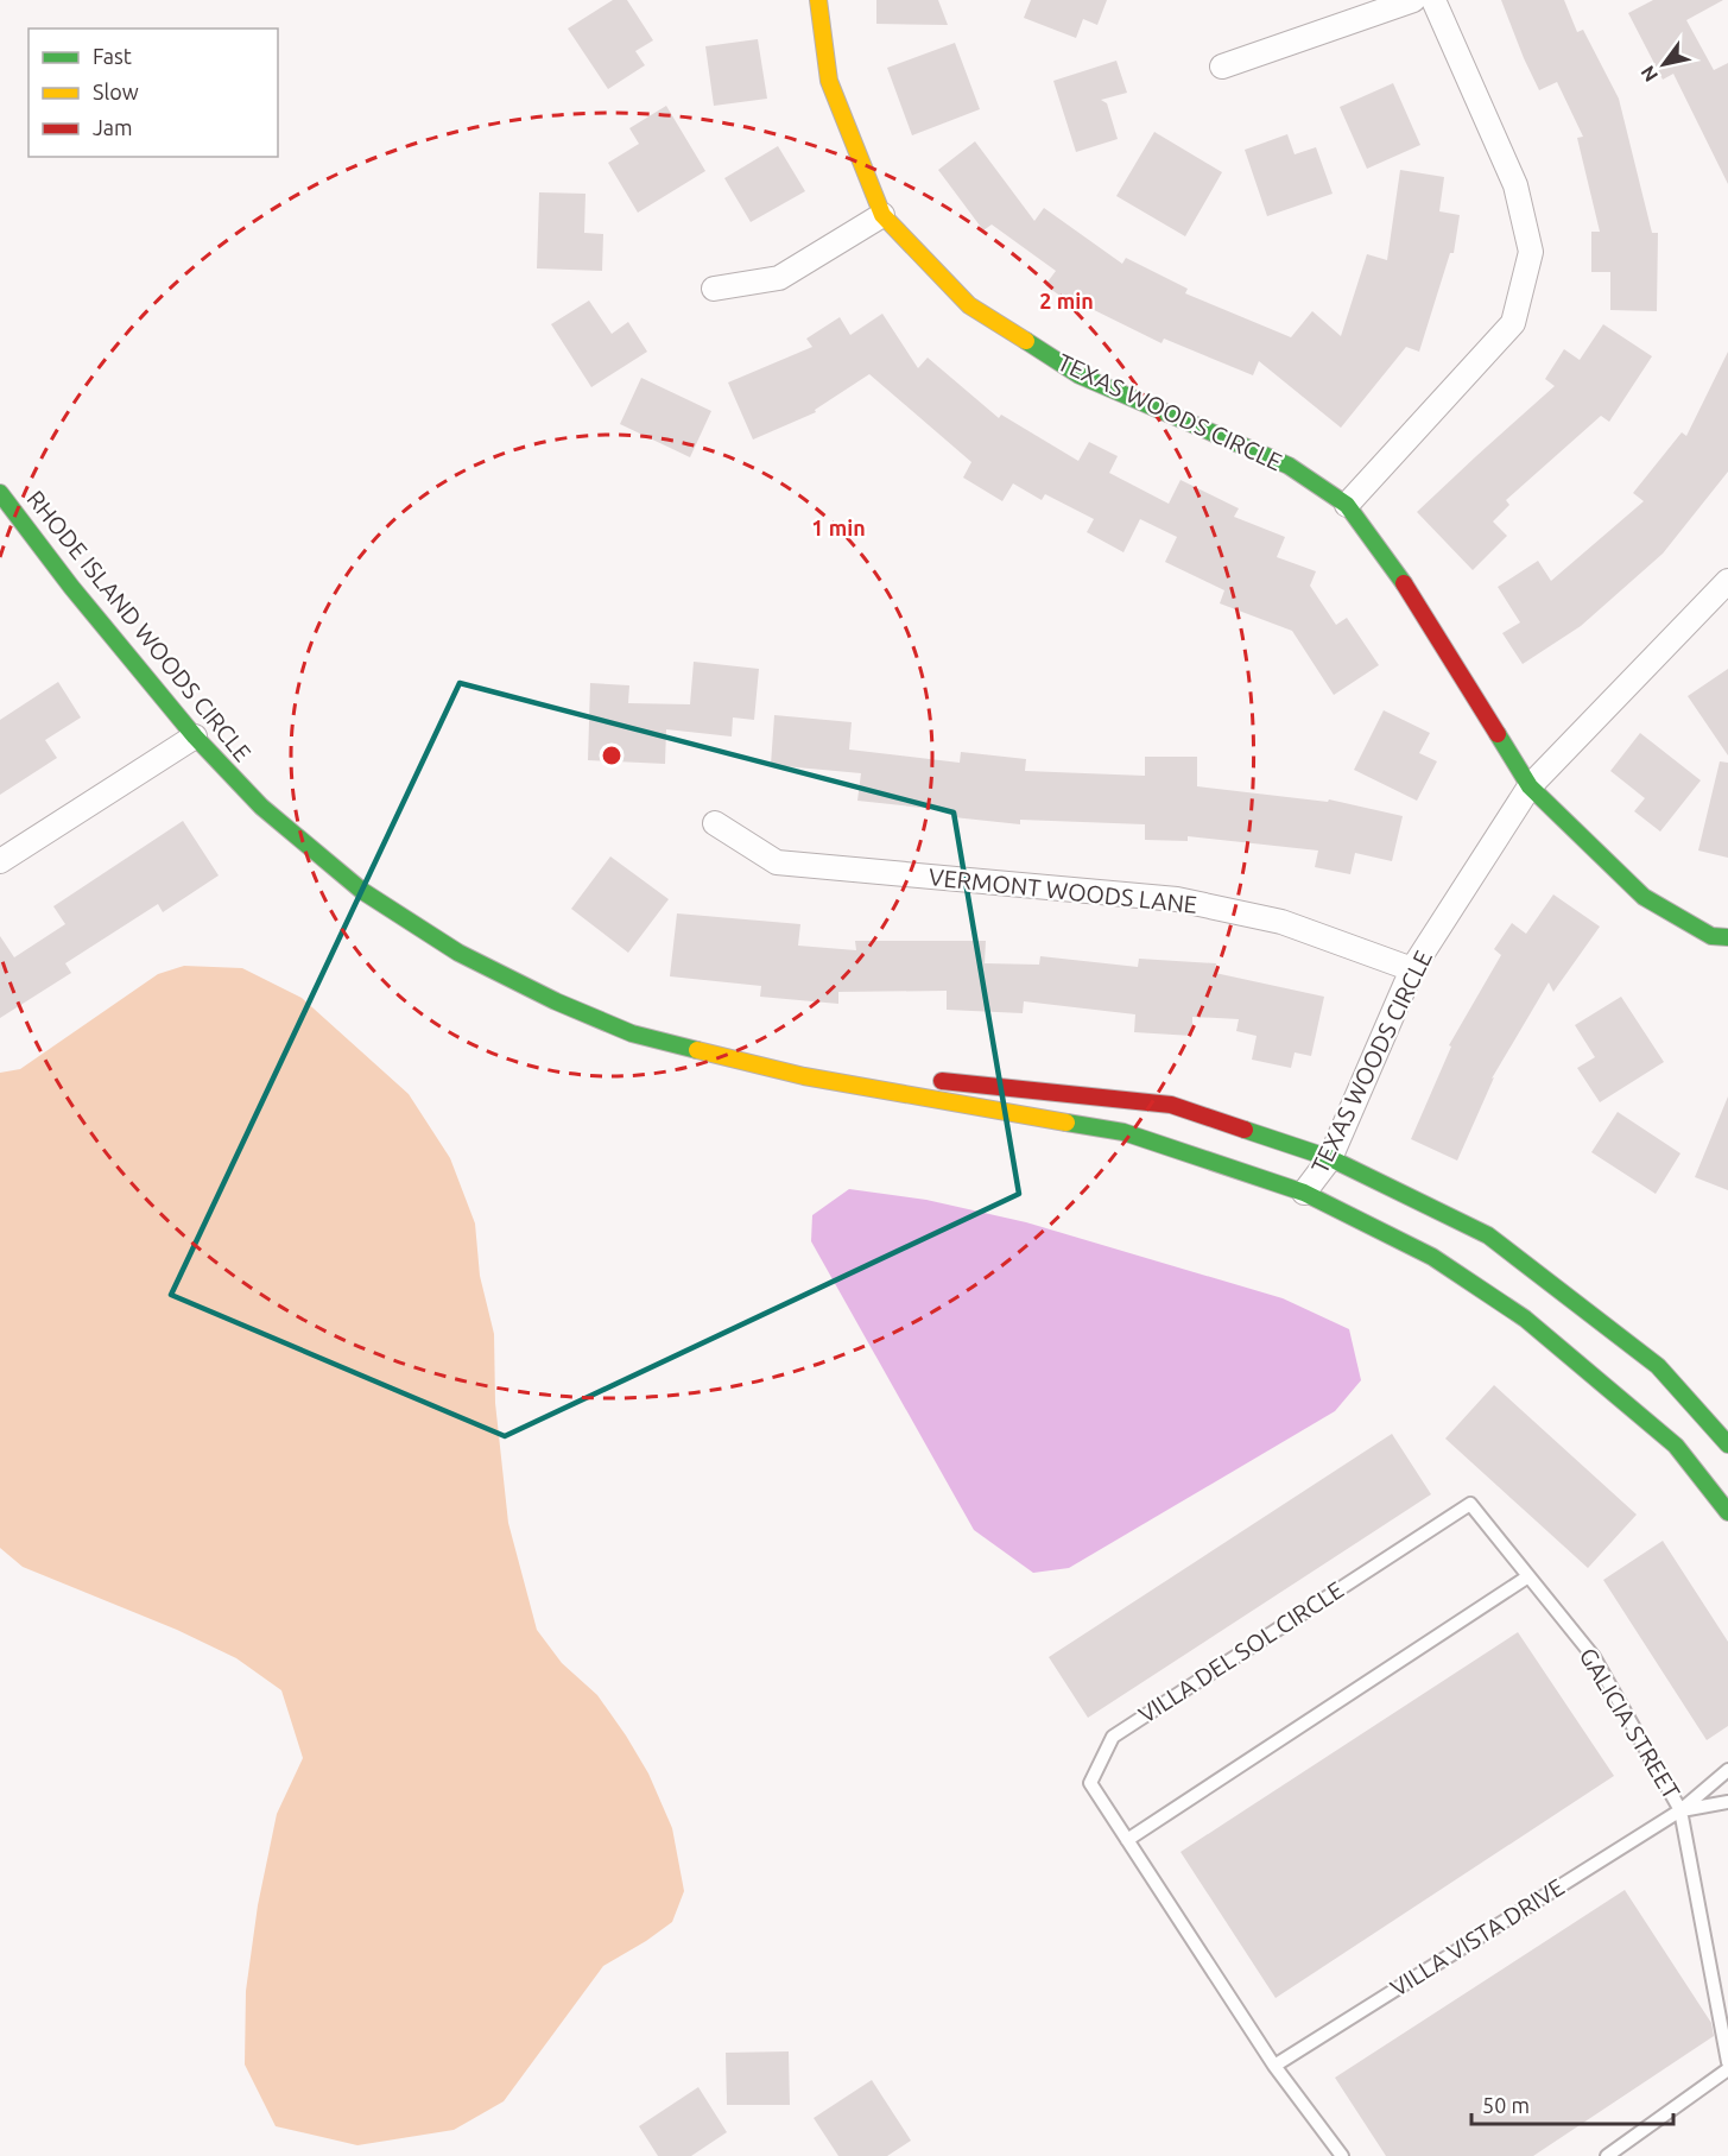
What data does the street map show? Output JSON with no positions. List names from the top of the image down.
{
  "streets": {
    "street": ["TEXAS WOODS CIRCLE", "RHODE ISLAND WOODS CIRCLE", "VERMONT WOODS LANE"],
    "lane": ["VILLA DEL SOL CIRCLE", "GALICIA STREET", "VILLA VISTA DRIVE"]
  },
  "crossings": [
    ["TEXAS WOODS CIRCLE", "RHODE ISLAND WOODS CIRCLE"],
    ["TEXAS WOODS CIRCLE", "VERMONT WOODS LANE"],
    ["VILLA DEL SOL CIRCLE", "GALICIA STREET"],
    ["VILLA DEL SOL CIRCLE", "VILLA VISTA DRIVE"],
    ["GALICIA STREET", "VILLA VISTA DRIVE"]
  ],
  "legend": ["Fast", "Slow", "Jam"],
  "scale_bar": "50 m",
  "north": "bottom left",
  "rings": ["2 min", "1 min"]
}
